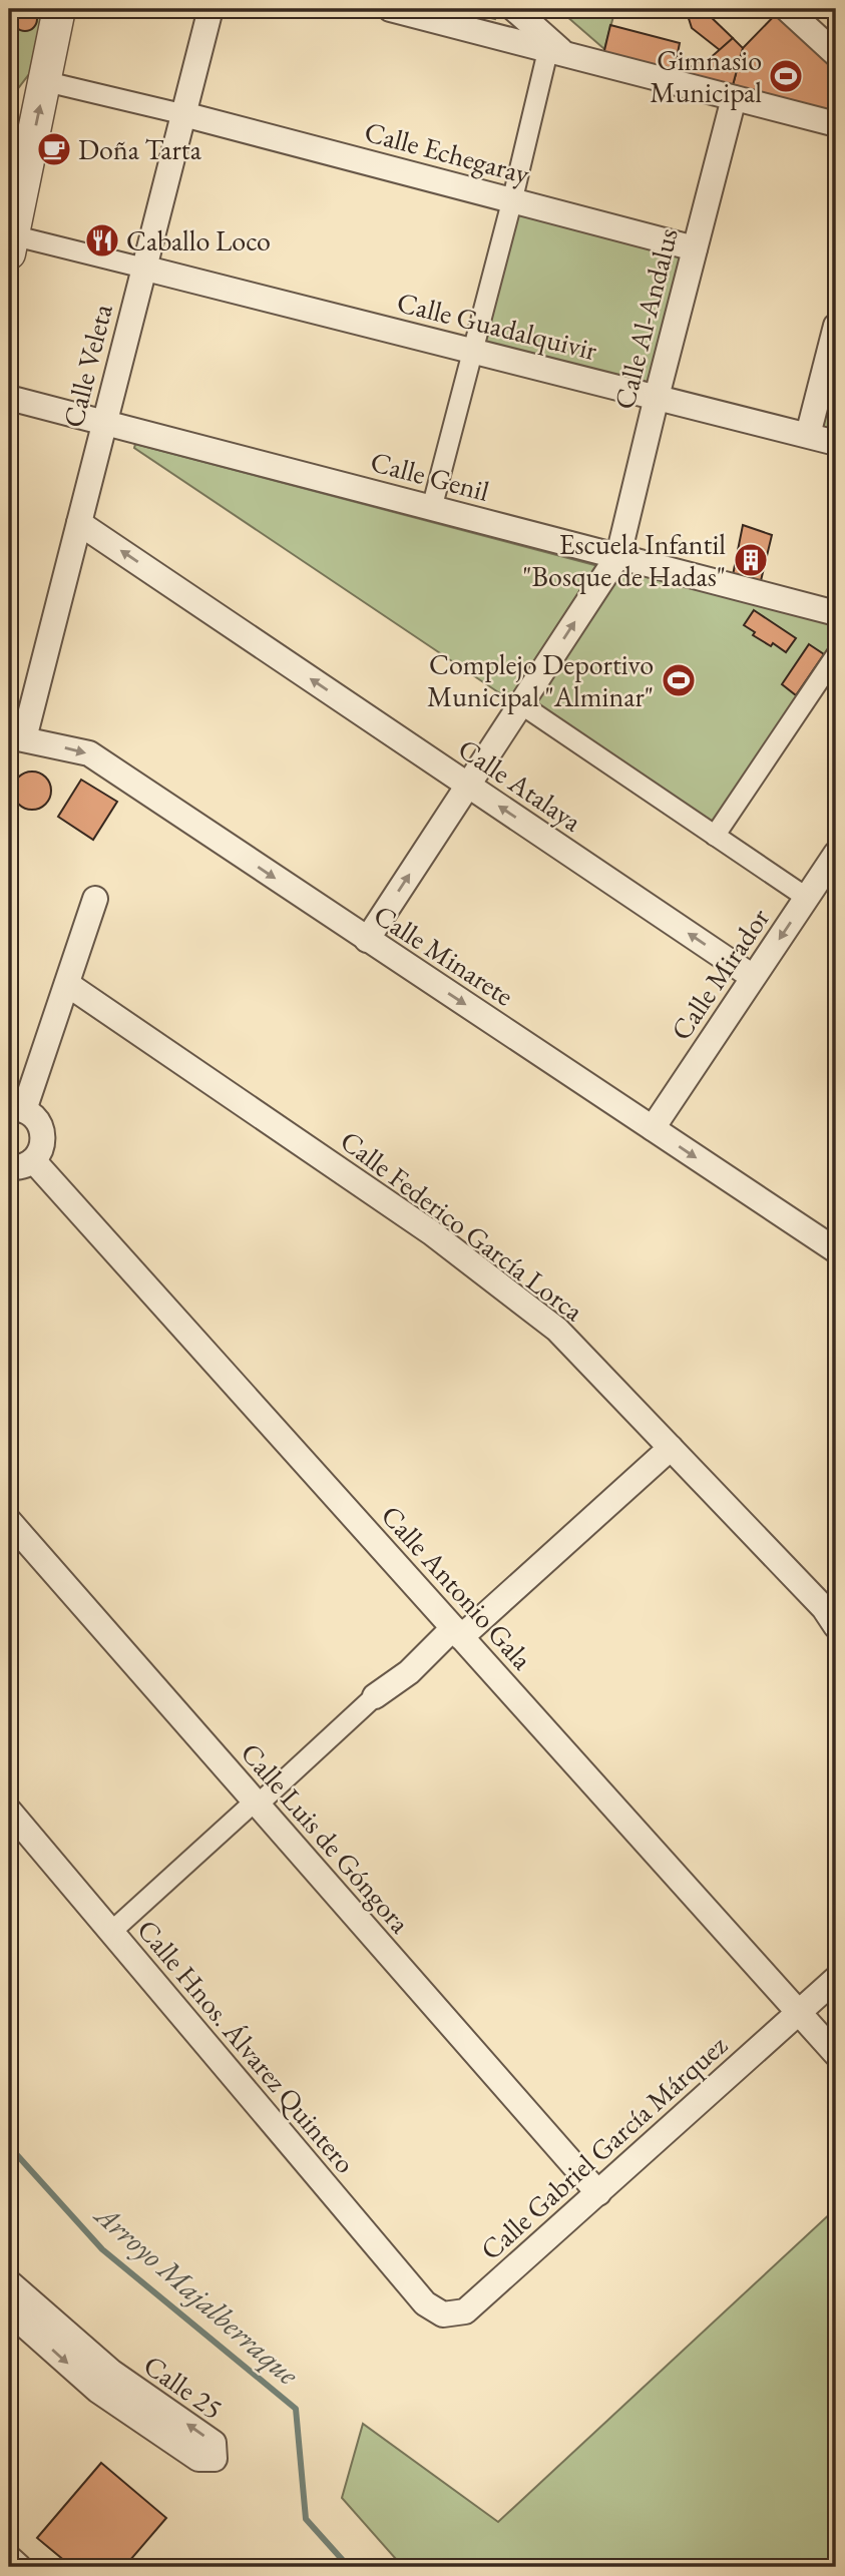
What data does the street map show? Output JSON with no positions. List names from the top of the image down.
{
  "streets": {
    "street": [
      "Calle Echegaray",
      "Calle Al-Andalus",
      "Calle Guadalquivir",
      "Calle Veleta",
      "Calle Genil",
      "Calle Atalaya",
      "Calle Minarete",
      "Calle Mirador",
      "Calle Federico García Lorca",
      "Calle Antonio Gala",
      "Calle Luis de Góngora",
      "Calle Hnos. Álvarez Quintero",
      "Calle Gabriel García Márquez",
      "Calle 25"
    ]
  },
  "crossings": [
    ["Calle Echegaray", "Calle Al-Andalus"],
    ["Calle Echegaray", "Calle Veleta"],
    ["Calle Al-Andalus", "Calle Guadalquivir"],
    ["Calle Al-Andalus", "Calle Genil"],
    ["Calle Al-Andalus", "Calle Atalaya"],
    ["Calle Al-Andalus", "Calle Minarete"],
    ["Calle Guadalquivir", "Calle Veleta"],
    ["Calle Veleta", "Calle Genil"],
    ["Calle Veleta", "Calle Atalaya"],
    ["Calle Veleta", "Calle Minarete"],
    ["Calle Atalaya", "Calle Mirador"],
    ["Calle Minarete", "Calle Mirador"],
    ["Calle Antonio Gala", "Calle Gabriel García Márquez"],
    ["Calle Luis de Góngora", "Calle Gabriel García Márquez"],
    ["Calle Hnos. Álvarez Quintero", "Calle Gabriel García Márquez"]
  ],
  "one_way": ["Calle Al-Andalus", "Calle Minarete"],
  "water": ["Arroyo Majalberraque"],
  "places": {
    "sports": ["Gimnasio Municipal", "Complejo Deportivo Municipal \"Alminar\""],
    "cafe": ["Doña Tarta"],
    "restaurant": ["Caballo Loco"],
    "building": ["Escuela Infantil \"Bosque de Hadas\""]
  }
}
